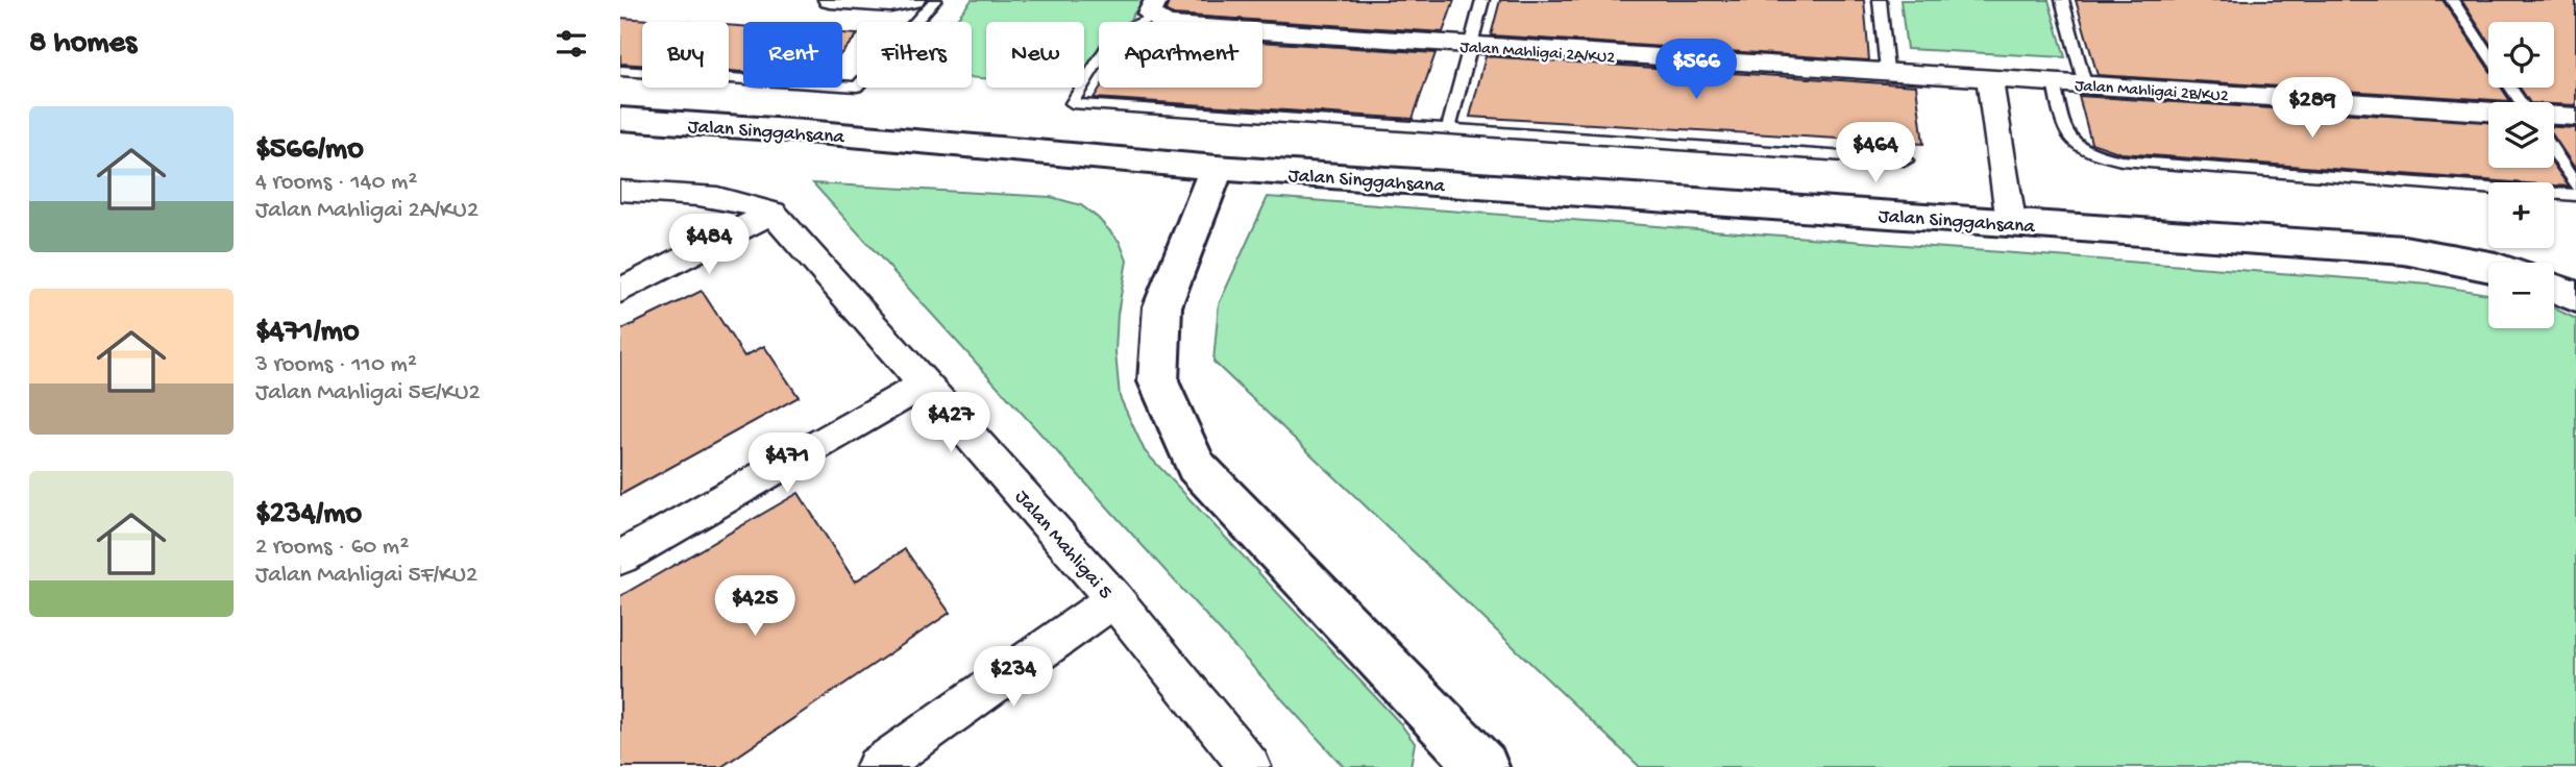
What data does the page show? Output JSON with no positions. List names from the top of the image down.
{
  "streets": {
    "street": [
      "Jalan Mahligai 2A/KU2",
      "Jalan Mahligai 2B/KU2",
      "Jalan Singgahsana",
      "Jalan Mahligai 5"
    ]
  },
  "crossings": [
    ["Jalan Mahligai 2A/KU2", "Jalan Mahligai 2B/KU2"]
  ],
  "page": {
    "heading": "8 homes",
    "map_buttons": ["+", "−"],
    "chip": [
      "Buy",
      "Rent",
      "Filters",
      "New",
      "Apartment"
    ],
    "price": [
      "$566",
      "$289",
      "$464",
      "$484",
      "$427",
      "$471",
      "$425",
      "$234"
    ],
    "list": [
      {
        "name": "$566/mo",
        "note": "4 rooms · 140 m² · Jalan Mahligai 2A/KU2"
      },
      {
        "name": "$471/mo",
        "note": "3 rooms · 110 m² · Jalan Mahligai 5E/KU2"
      },
      {
        "name": "$234/mo",
        "note": "2 rooms · 60 m² · Jalan Mahligai 5F/KU2"
      }
    ]
  }
}
